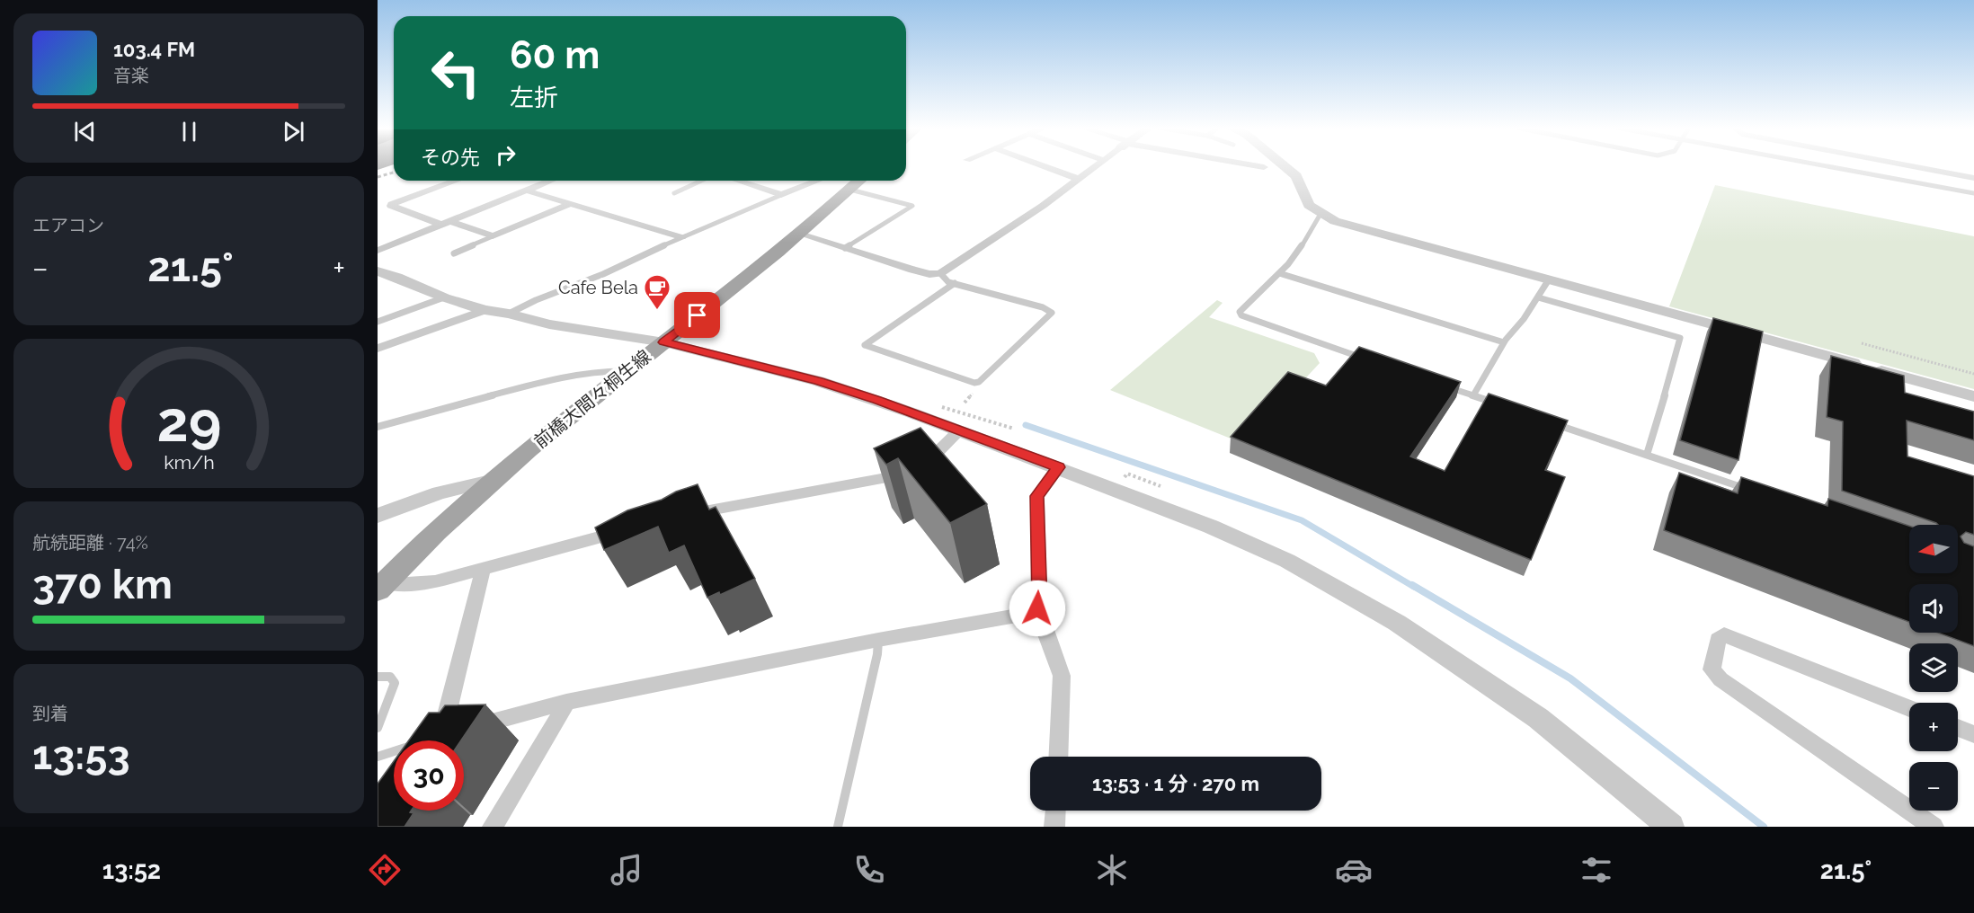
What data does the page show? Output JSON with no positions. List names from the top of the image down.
{
  "streets": {
    "main road": ["前橋大間々桐生線"]
  },
  "places": {
    "cafe": ["Cafe Bela"]
  },
  "north": "left",
  "page": {
    "turn": ["60 m", "左折"],
    "song": ["103.4 FM", "音楽"],
    "then": "その先",
    "tile": [
      "エアコン",
      ["航続距離 · 74%", "370 km"],
      ["到着", "13:53"]
    ],
    "heat": ["−", "21.5°", "+"],
    "map_buttons": ["+", "−"],
    "limit": "30",
    "trip": "13:53 · 1 分 · 270 m",
    "tabs": ["13:52", "21.5°"],
    "gauge": ["29", "km/h"]
  }
}
